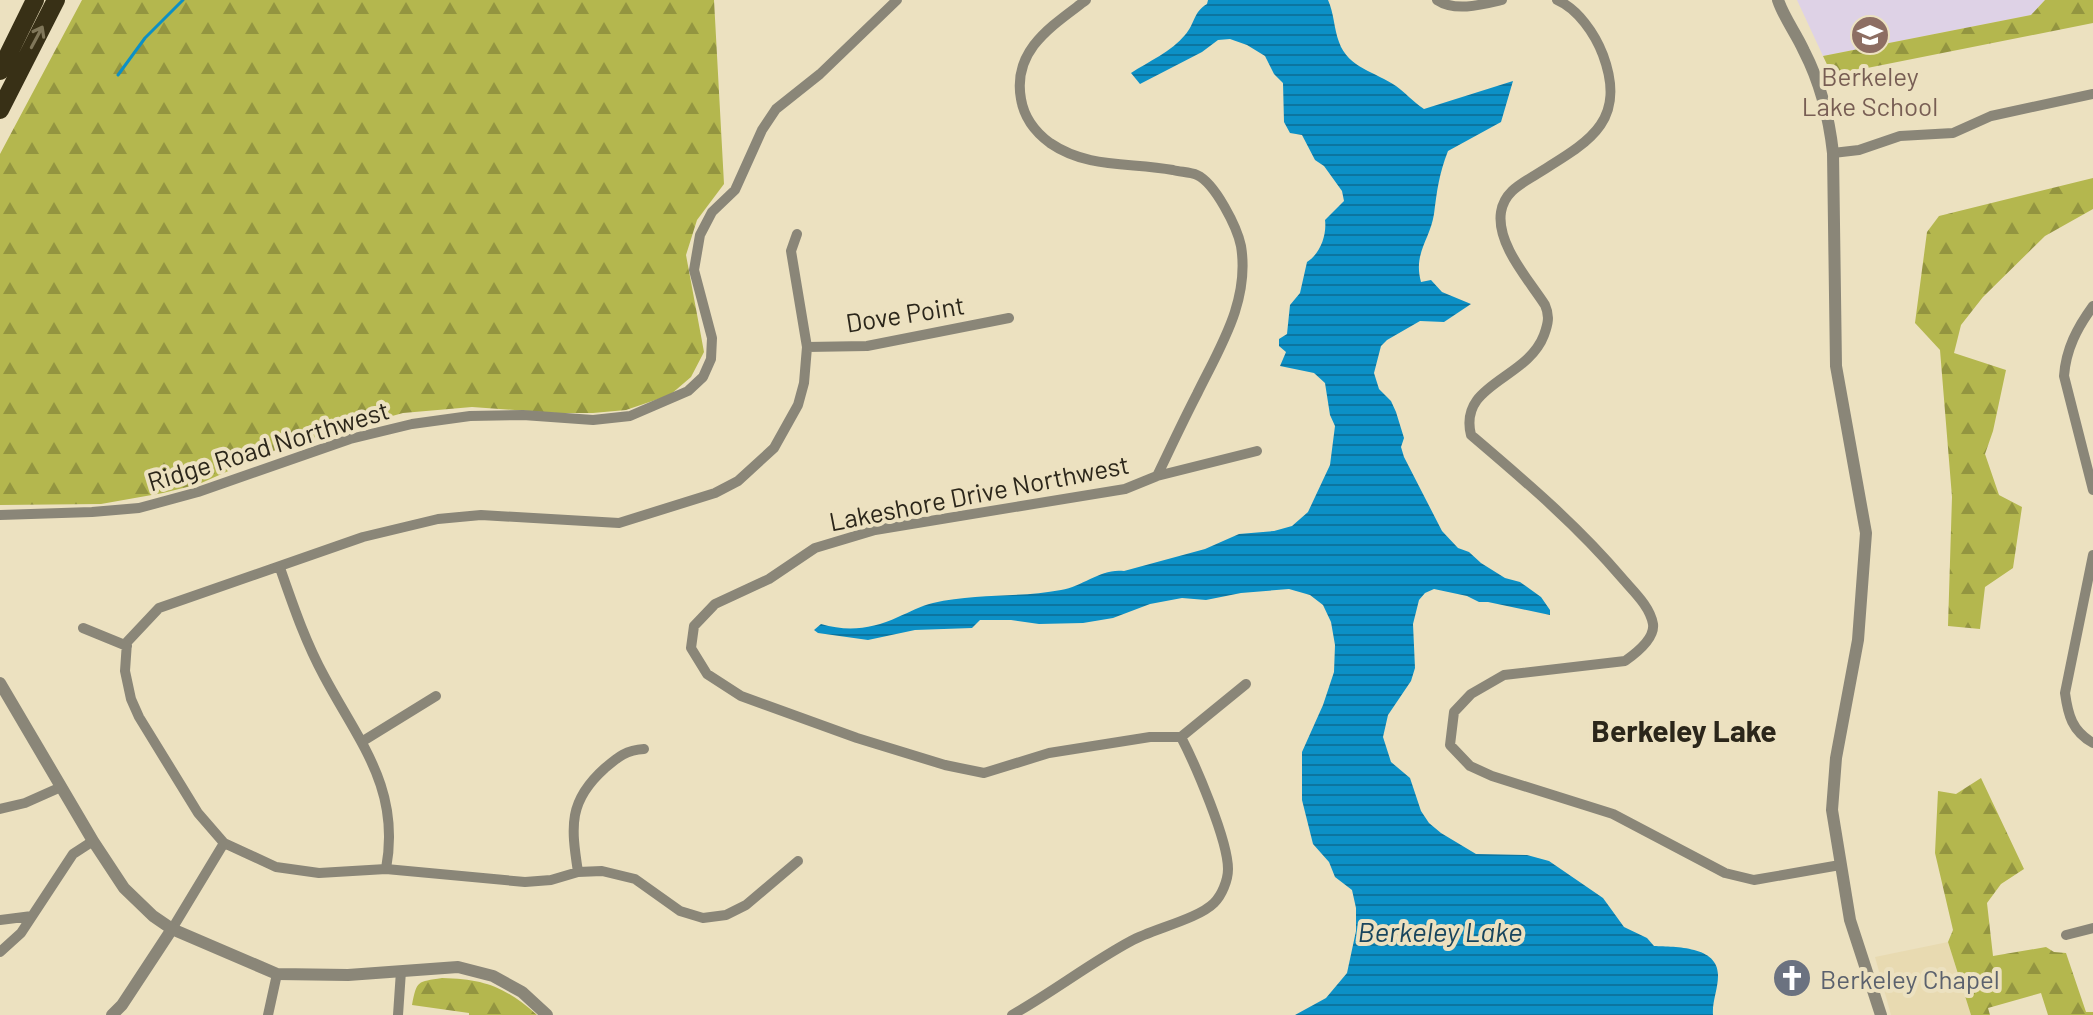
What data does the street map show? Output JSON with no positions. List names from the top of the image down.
{
  "streets": {
    "street": ["Dove Point", "Ridge Road Northwest", "Lakeshore Drive Northwest"]
  },
  "districts": ["Berkeley Lake"],
  "water": ["Berkeley Lake"],
  "places": {
    "school or university": ["Berkeley Lake School"],
    "church": ["Berkeley Chapel"]
  }
}
